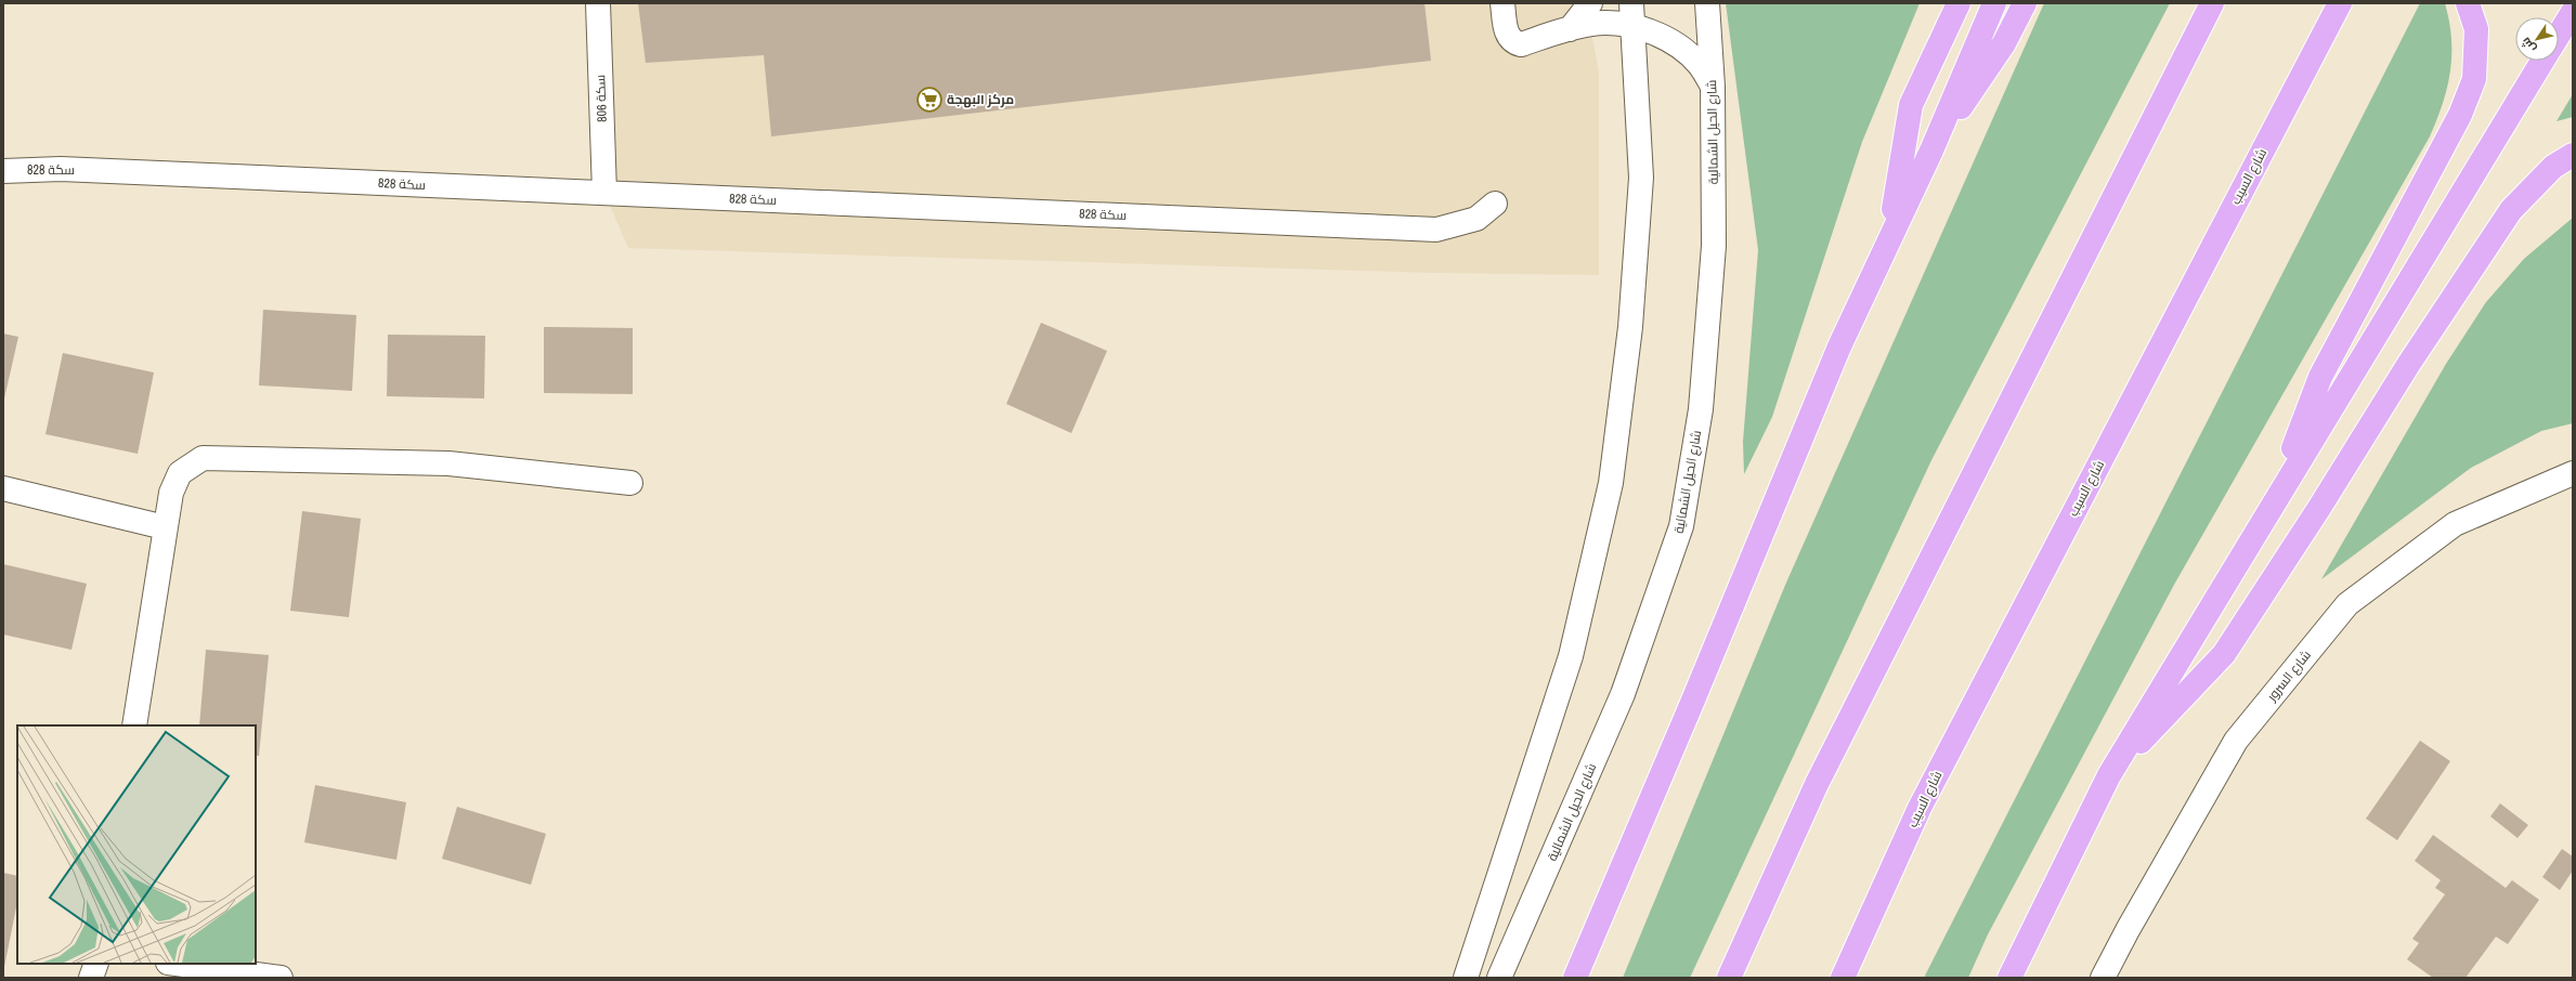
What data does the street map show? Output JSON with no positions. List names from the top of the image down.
{
  "streets": {
    "highway": ["شارع السيب"],
    "street": [
      "سكة 806",
      "شارع الحيل الشمالية",
      "سكة 828",
      "شارع السرور"
    ]
  },
  "crossings": [
    ["سكة 806", "سكة 828"]
  ],
  "places": {
    "supermarket": ["مركز البهجة"]
  },
  "north": "bottom left"
}
